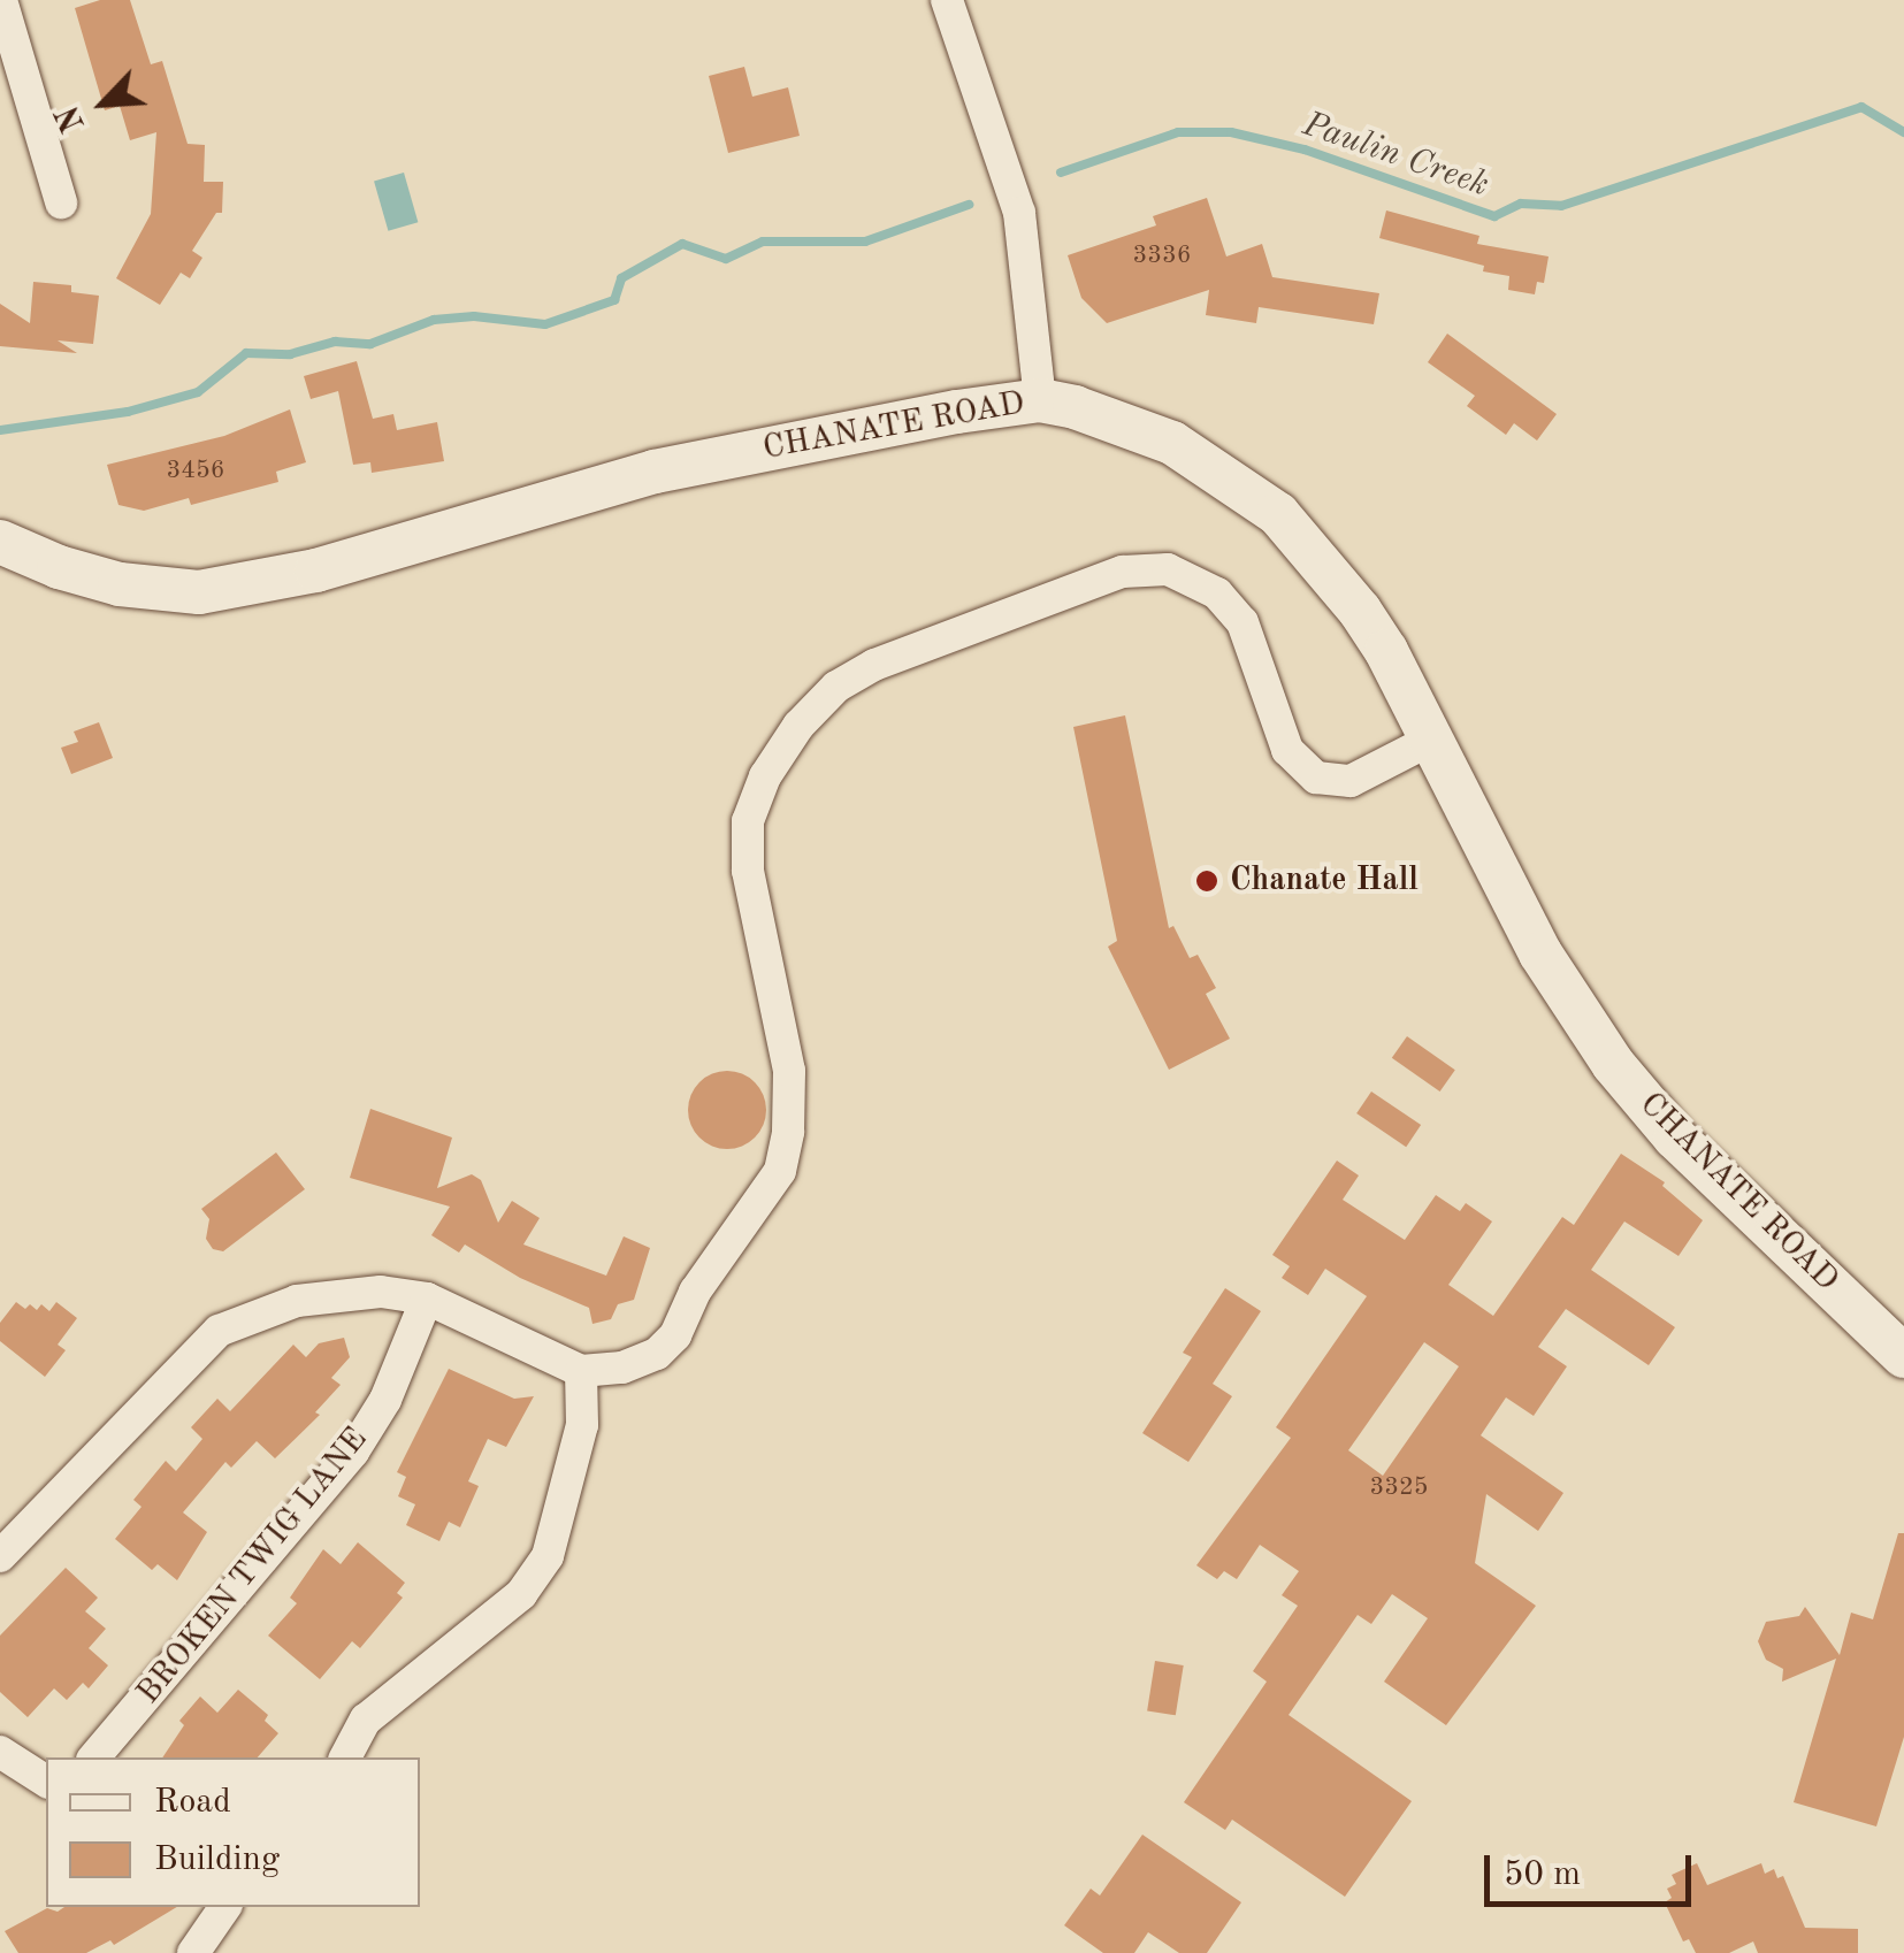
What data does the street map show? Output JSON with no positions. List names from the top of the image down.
{
  "streets": {
    "street": ["CHANATE ROAD", "BROKEN TWIG LANE"]
  },
  "water": ["Paulin Creek"],
  "places": ["Chanate Hall"],
  "house_numbers": ["3336", "3456", "3325"],
  "legend": ["Road", "Building"],
  "scale_bar": "50 m",
  "north": "bottom left"
}
